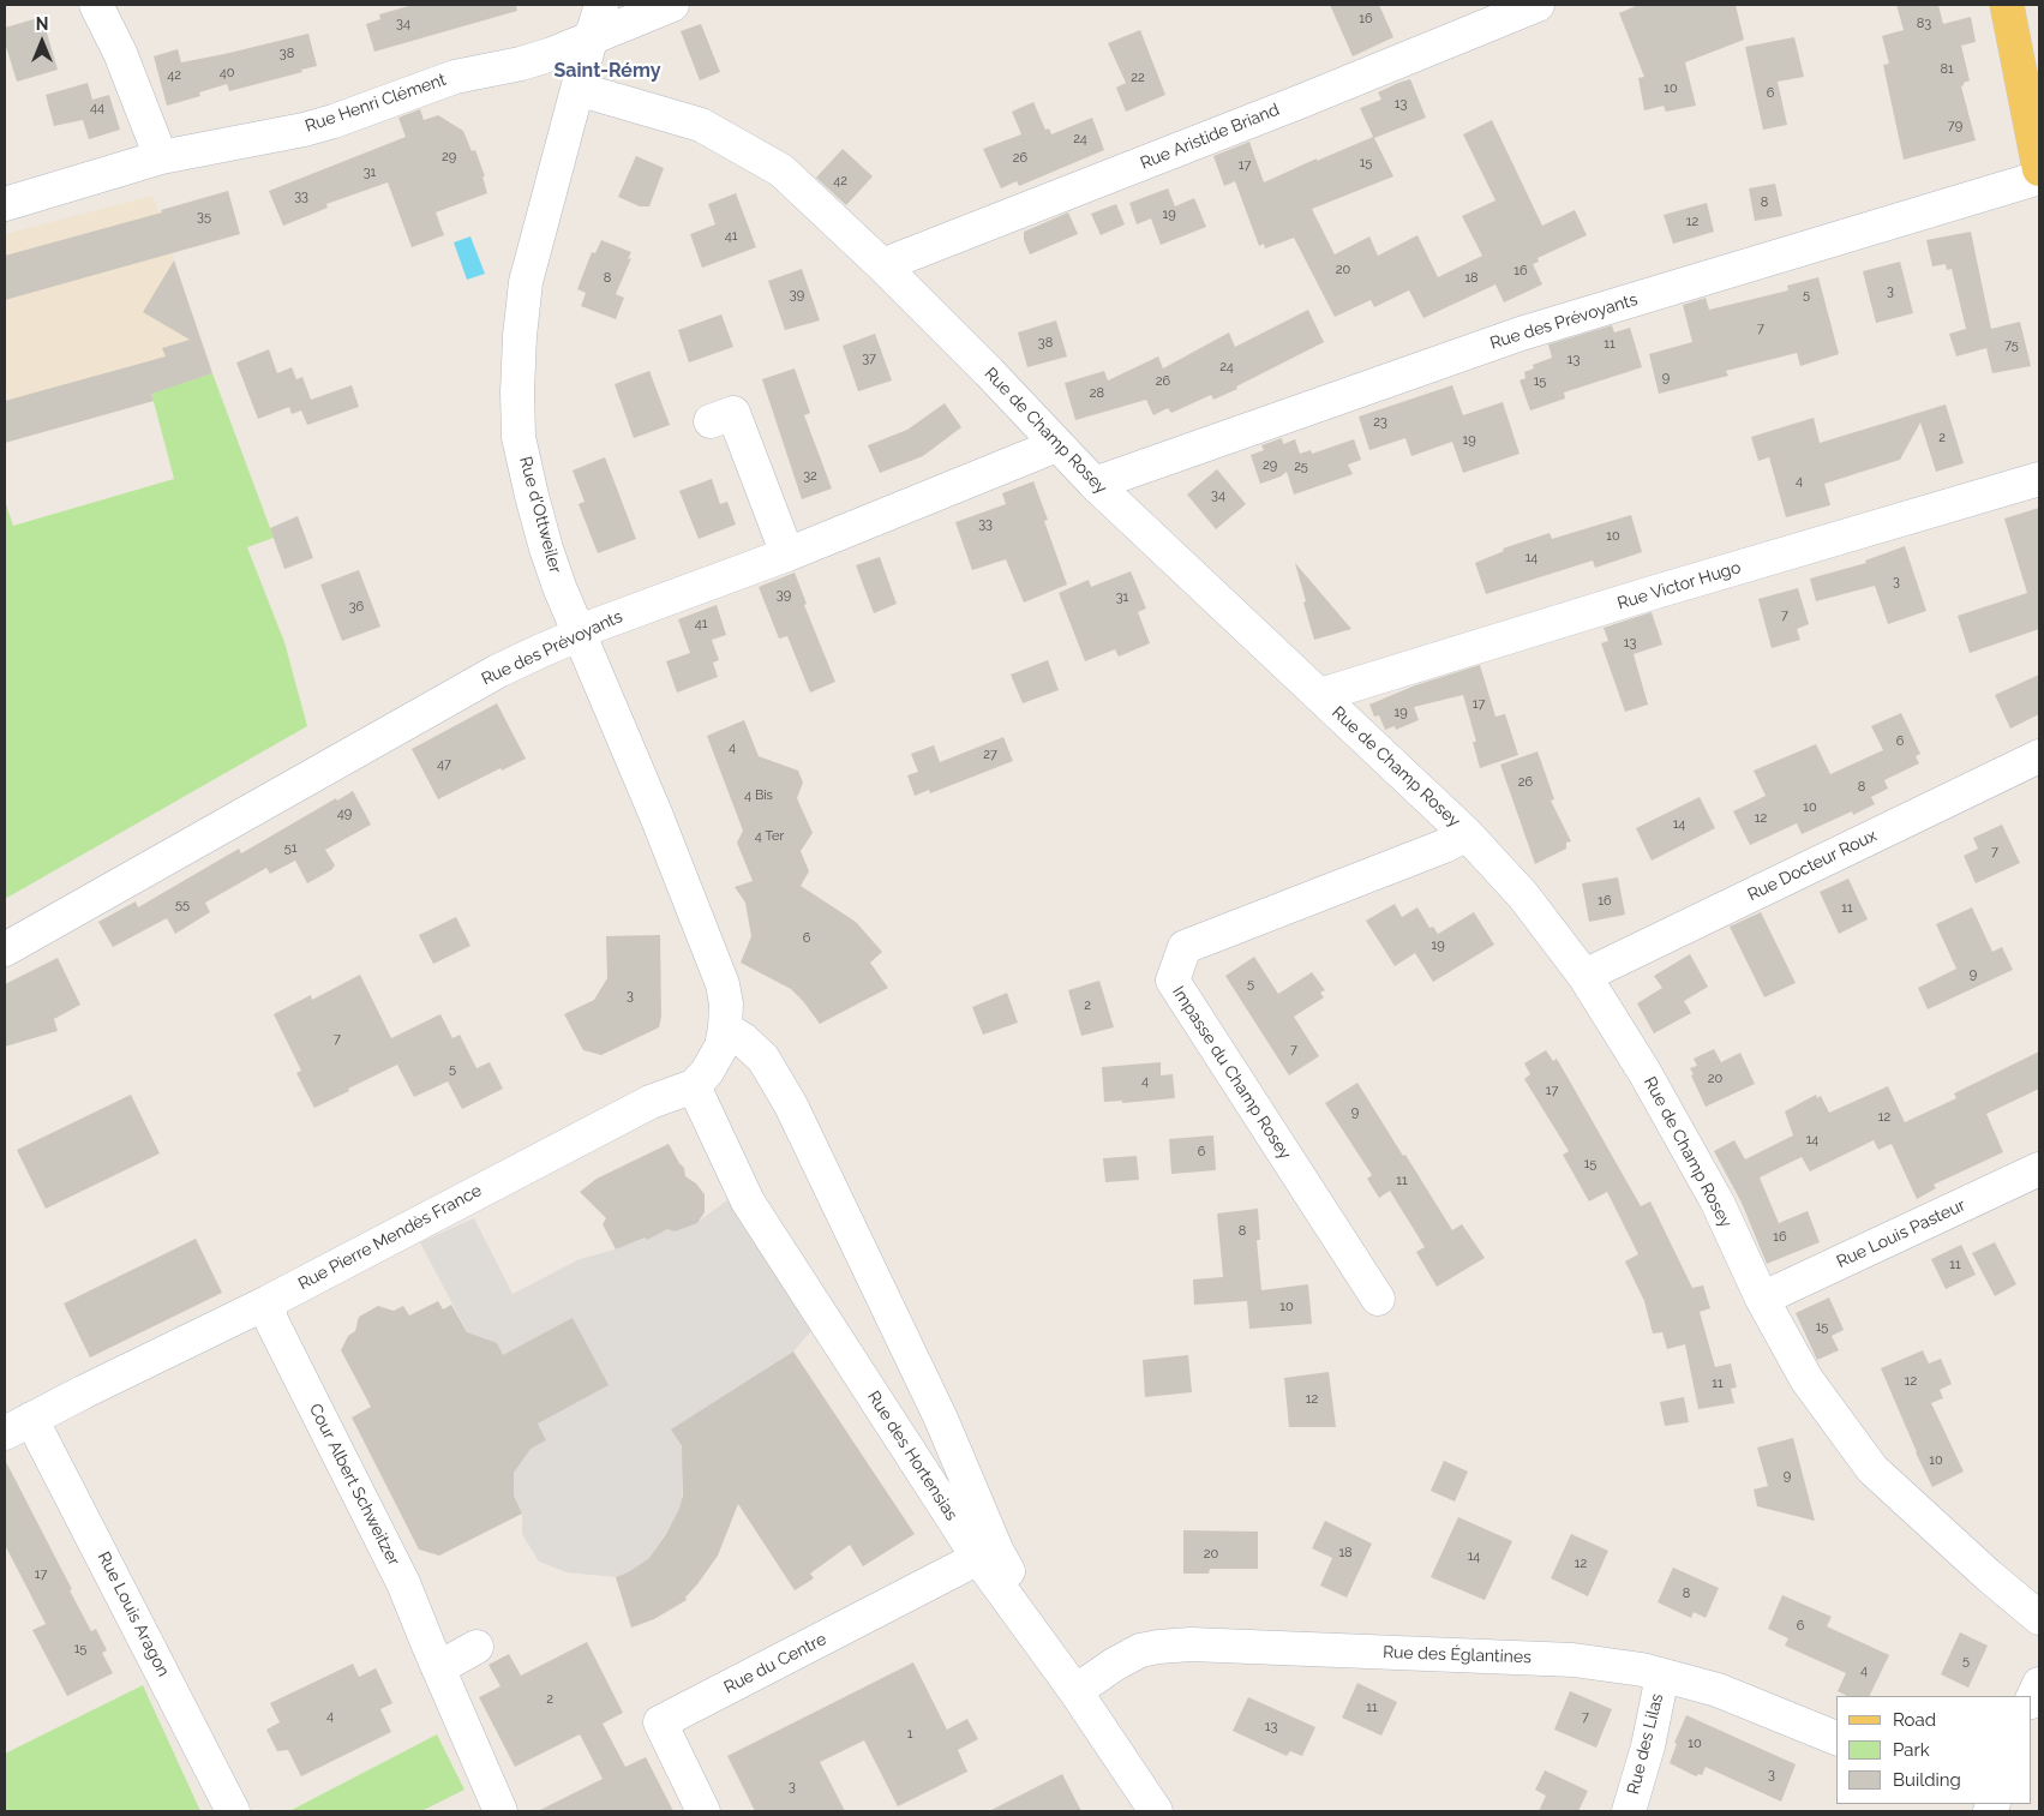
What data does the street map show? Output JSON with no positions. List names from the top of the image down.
{
  "streets": {
    "street": [
      "Rue Henri Clément",
      "Rue Aristide Briand",
      "Rue des Prévoyants",
      "Rue de Champ Rosey",
      "Rue d'Ottweiler",
      "Rue Victor Hugo",
      "Rue Docteur Roux",
      "Impasse du Champ Rosey",
      "Rue Louis Pasteur",
      "Rue Pierre Mendès France",
      "Rue des Hortensias",
      "Cour Albert Schweitzer",
      "Rue Louis Aragon",
      "Rue des Églantines",
      "Rue du Centre",
      "Rue des Lilas"
    ]
  },
  "crossings": [
    ["Rue Henri Clément", "Rue d'Ottweiler"],
    ["Rue Aristide Briand", "Rue de Champ Rosey"],
    ["Rue des Prévoyants", "Rue de Champ Rosey"],
    ["Rue des Prévoyants", "Rue d'Ottweiler"],
    ["Rue de Champ Rosey", "Rue d'Ottweiler"],
    ["Rue de Champ Rosey", "Rue Victor Hugo"],
    ["Rue de Champ Rosey", "Rue Docteur Roux"],
    ["Rue de Champ Rosey", "Impasse du Champ Rosey"],
    ["Rue de Champ Rosey", "Rue Louis Pasteur"],
    ["Rue Pierre Mendès France", "Rue des Hortensias"],
    ["Rue Pierre Mendès France", "Cour Albert Schweitzer"],
    ["Rue Pierre Mendès France", "Rue Louis Aragon"],
    ["Rue des Hortensias", "Rue des Églantines"],
    ["Rue des Hortensias", "Rue du Centre"],
    ["Rue des Églantines", "Rue des Lilas"]
  ],
  "districts": ["Saint-Rémy"],
  "house_numbers": [
    "16",
    "34",
    "83",
    "38",
    "81",
    "40",
    "42",
    "22",
    "10",
    "6",
    "13",
    "44",
    "79",
    "24",
    "29",
    "26",
    "15",
    "17",
    "31",
    "42",
    "33",
    "8",
    "19",
    "35",
    "12",
    "41",
    "20",
    "16",
    "8",
    "18",
    "3",
    "39",
    "5",
    "7",
    "38",
    "11",
    "75",
    "37",
    "13",
    "24",
    "9",
    "26",
    "15",
    "28",
    "23",
    "2",
    "19",
    "29",
    "25",
    "32",
    "4",
    "34",
    "33",
    "10",
    "14",
    "3",
    "39",
    "31",
    "36",
    "7",
    "41",
    "13",
    "17",
    "19",
    "6",
    "4",
    "27",
    "47",
    "26",
    "8",
    "4 Bis",
    "10",
    "49",
    "12",
    "14",
    "4 Ter",
    "51",
    "7",
    "16",
    "55",
    "11",
    "6",
    "19",
    "9",
    "5",
    "3",
    "2",
    "7",
    "7",
    "5",
    "20",
    "4",
    "17",
    "9",
    "12",
    "14",
    "6",
    "15",
    "11",
    "8",
    "16",
    "11",
    "10",
    "15",
    "12",
    "11",
    "12",
    "10",
    "9",
    "18",
    "20",
    "14",
    "12",
    "17",
    "8",
    "6",
    "15",
    "5",
    "4",
    "2",
    "11",
    "4",
    "7",
    "13",
    "1",
    "10",
    "3",
    "3"
  ],
  "legend": ["Road", "Park", "Building"],
  "north": "top"
}
